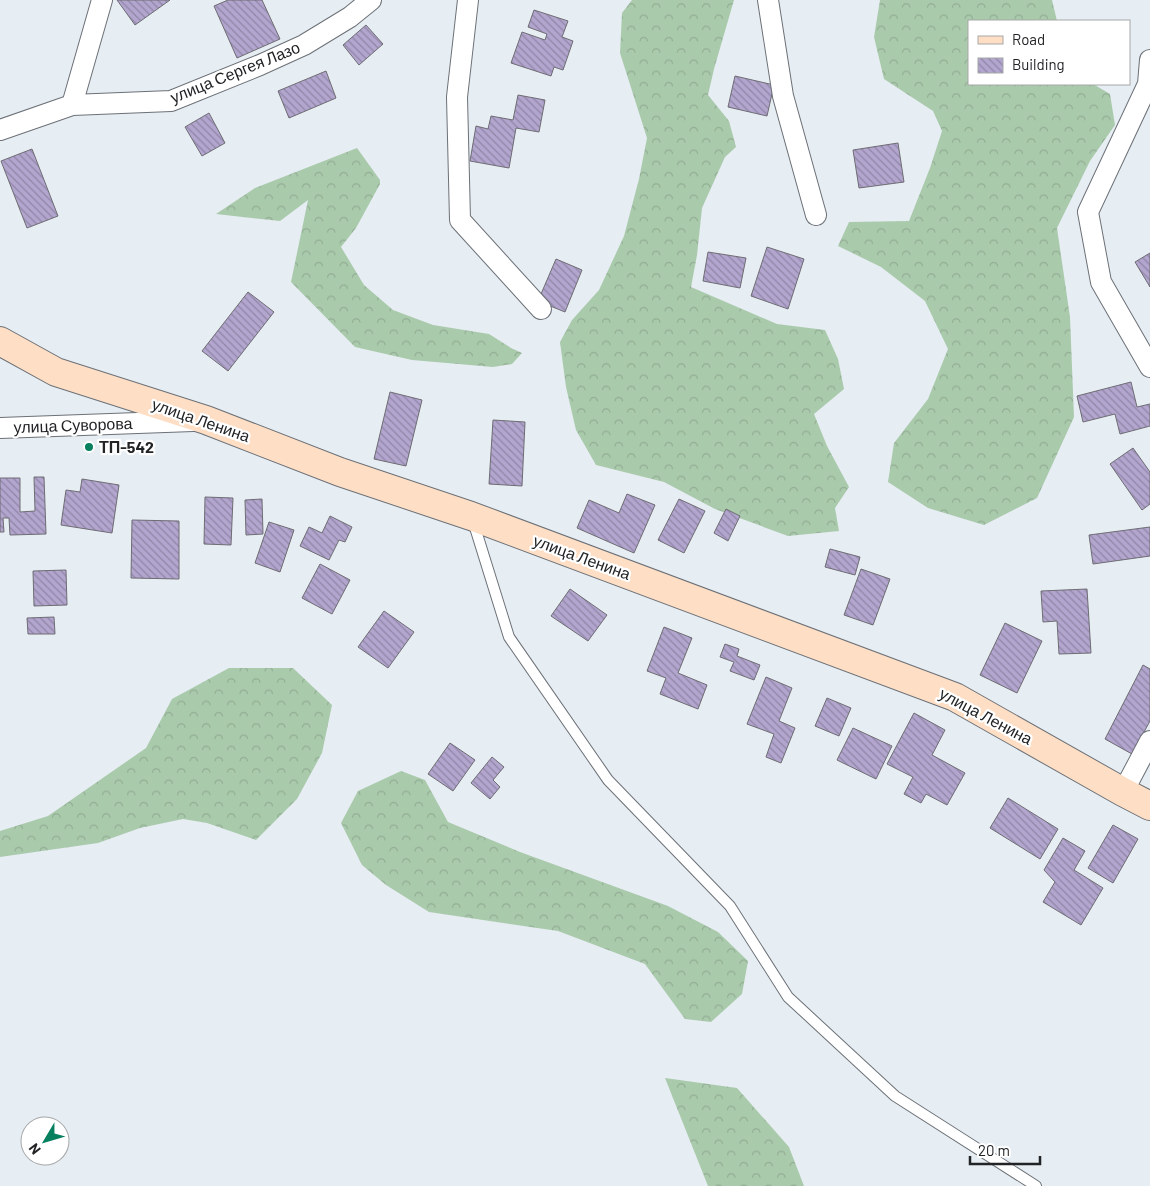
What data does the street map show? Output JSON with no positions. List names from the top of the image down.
{
  "streets": {
    "main road": ["улица Ленина"],
    "street": ["улица Сергея Лазо", "улица Суворова"]
  },
  "crossings": [
    ["улица Ленина", "улица Суворова"]
  ],
  "places": ["ТП-542"],
  "legend": ["Road", "Building"],
  "scale_bar": "20 m",
  "north": "bottom left"
}
